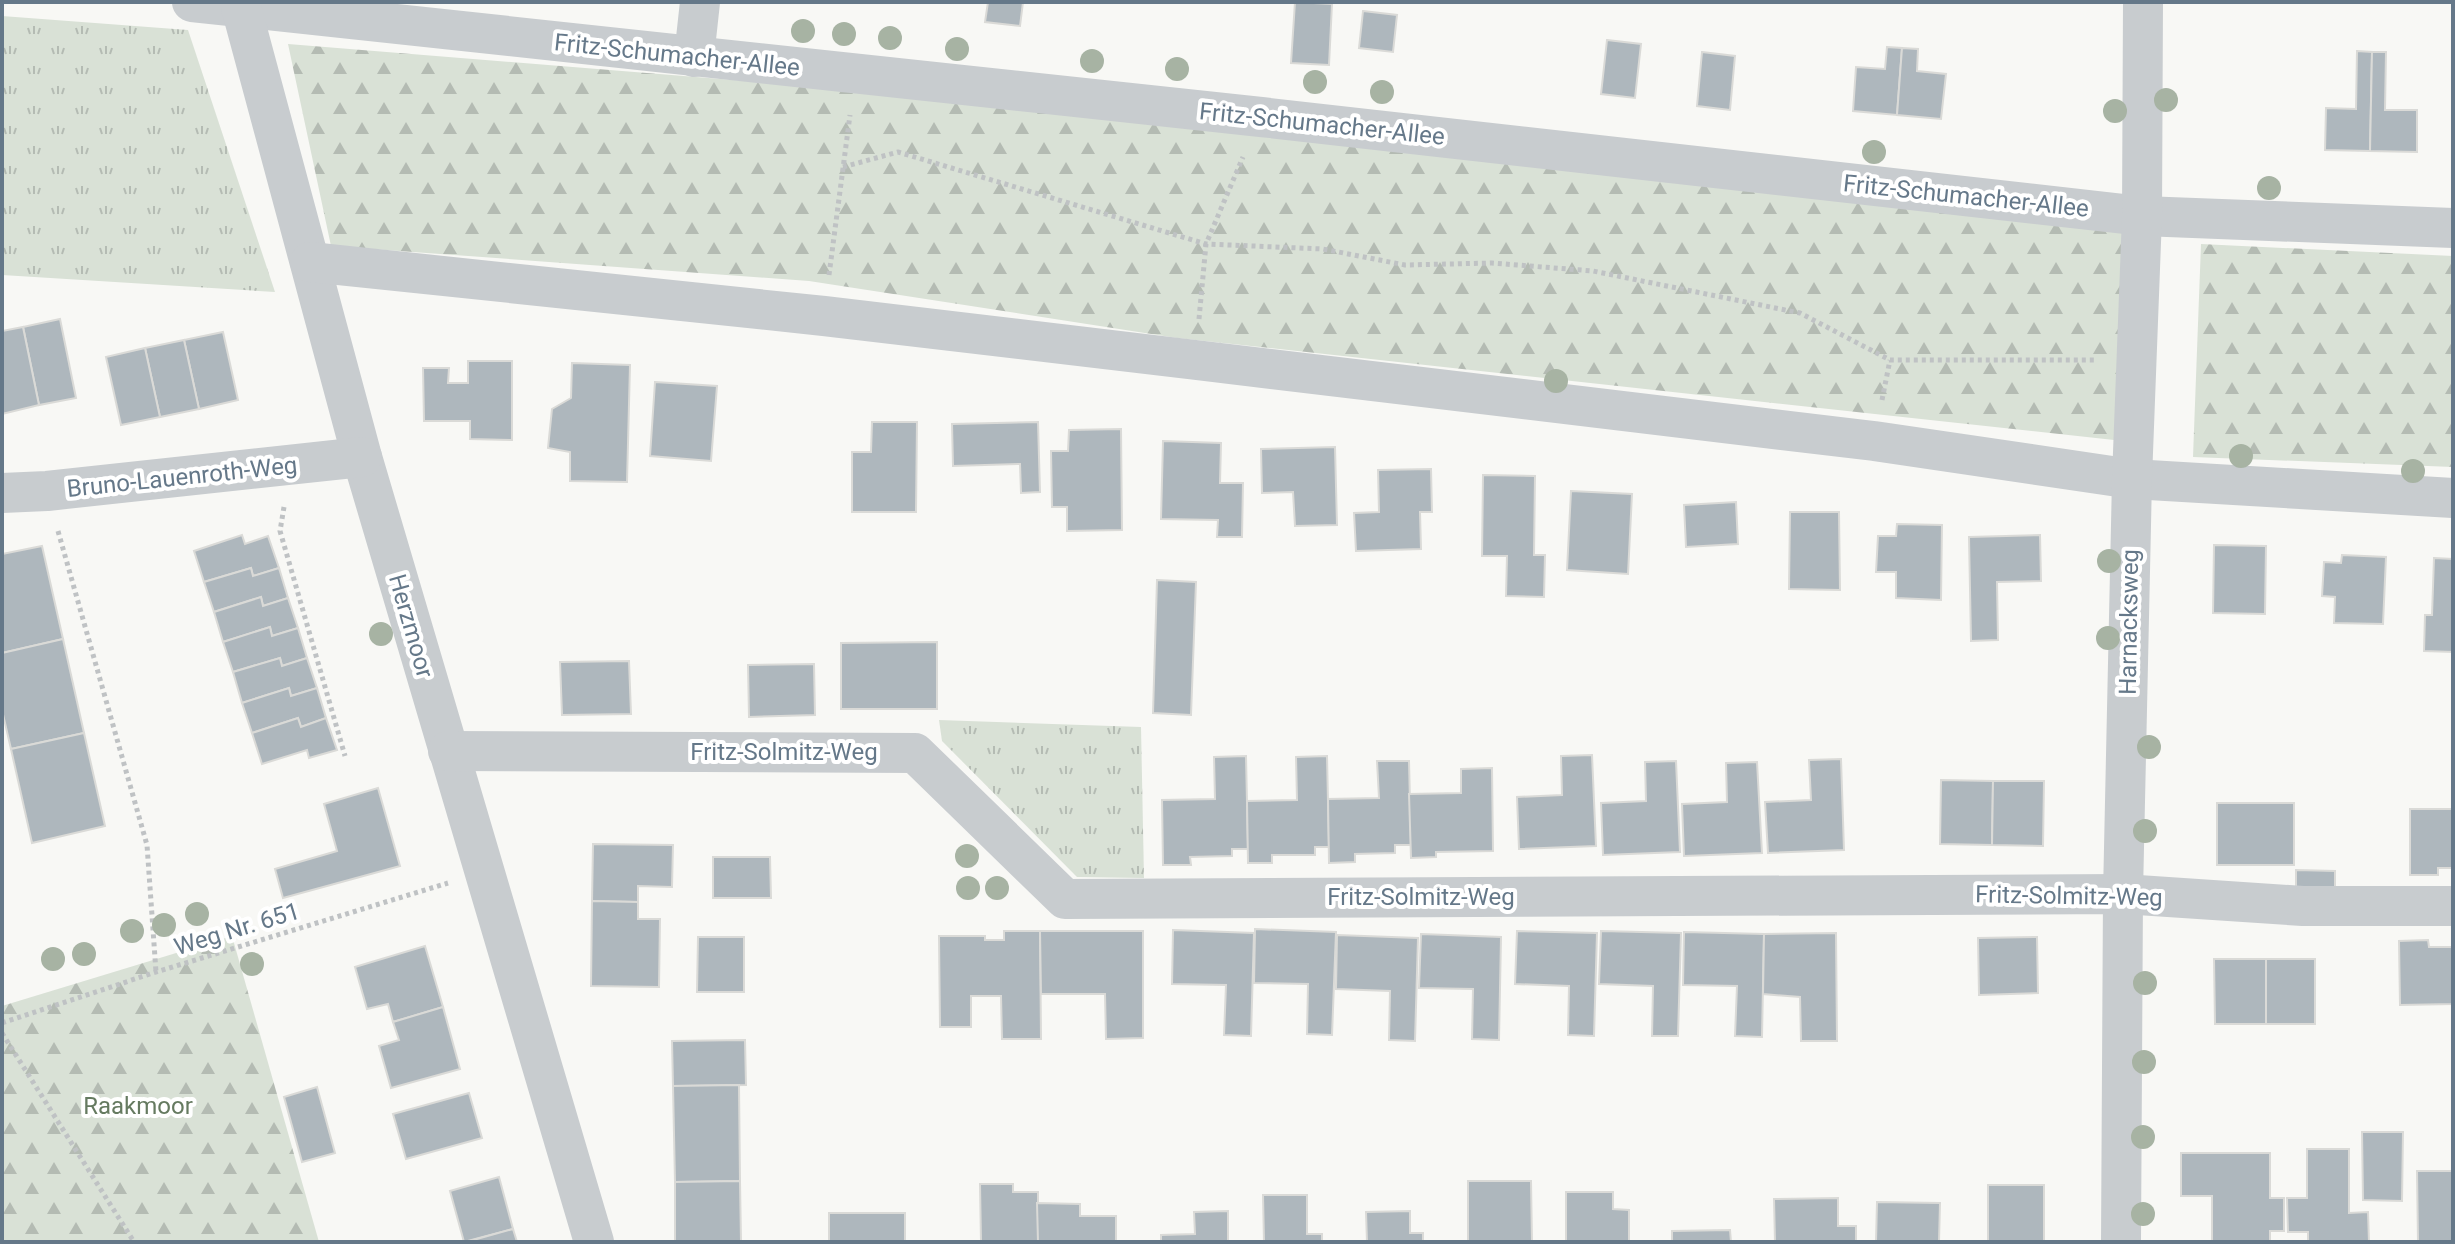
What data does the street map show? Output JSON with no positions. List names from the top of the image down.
{
  "streets": {
    "street": [
      "Fritz-Schumacher-Allee",
      "Bruno-Lauenroth-Weg",
      "Harnacksweg",
      "Herzmoor",
      "Fritz-Solmitz-Weg"
    ],
    "path": ["Weg Nr. 651"]
  },
  "crossings": [
    ["Fritz-Schumacher-Allee", "Harnacksweg"],
    ["Fritz-Schumacher-Allee", "Herzmoor"],
    ["Bruno-Lauenroth-Weg", "Herzmoor"],
    ["Harnacksweg", "Fritz-Solmitz-Weg"],
    ["Herzmoor", "Fritz-Solmitz-Weg"],
    ["Herzmoor", "Weg Nr. 651"]
  ],
  "parks": ["Raakmoor"]
}
